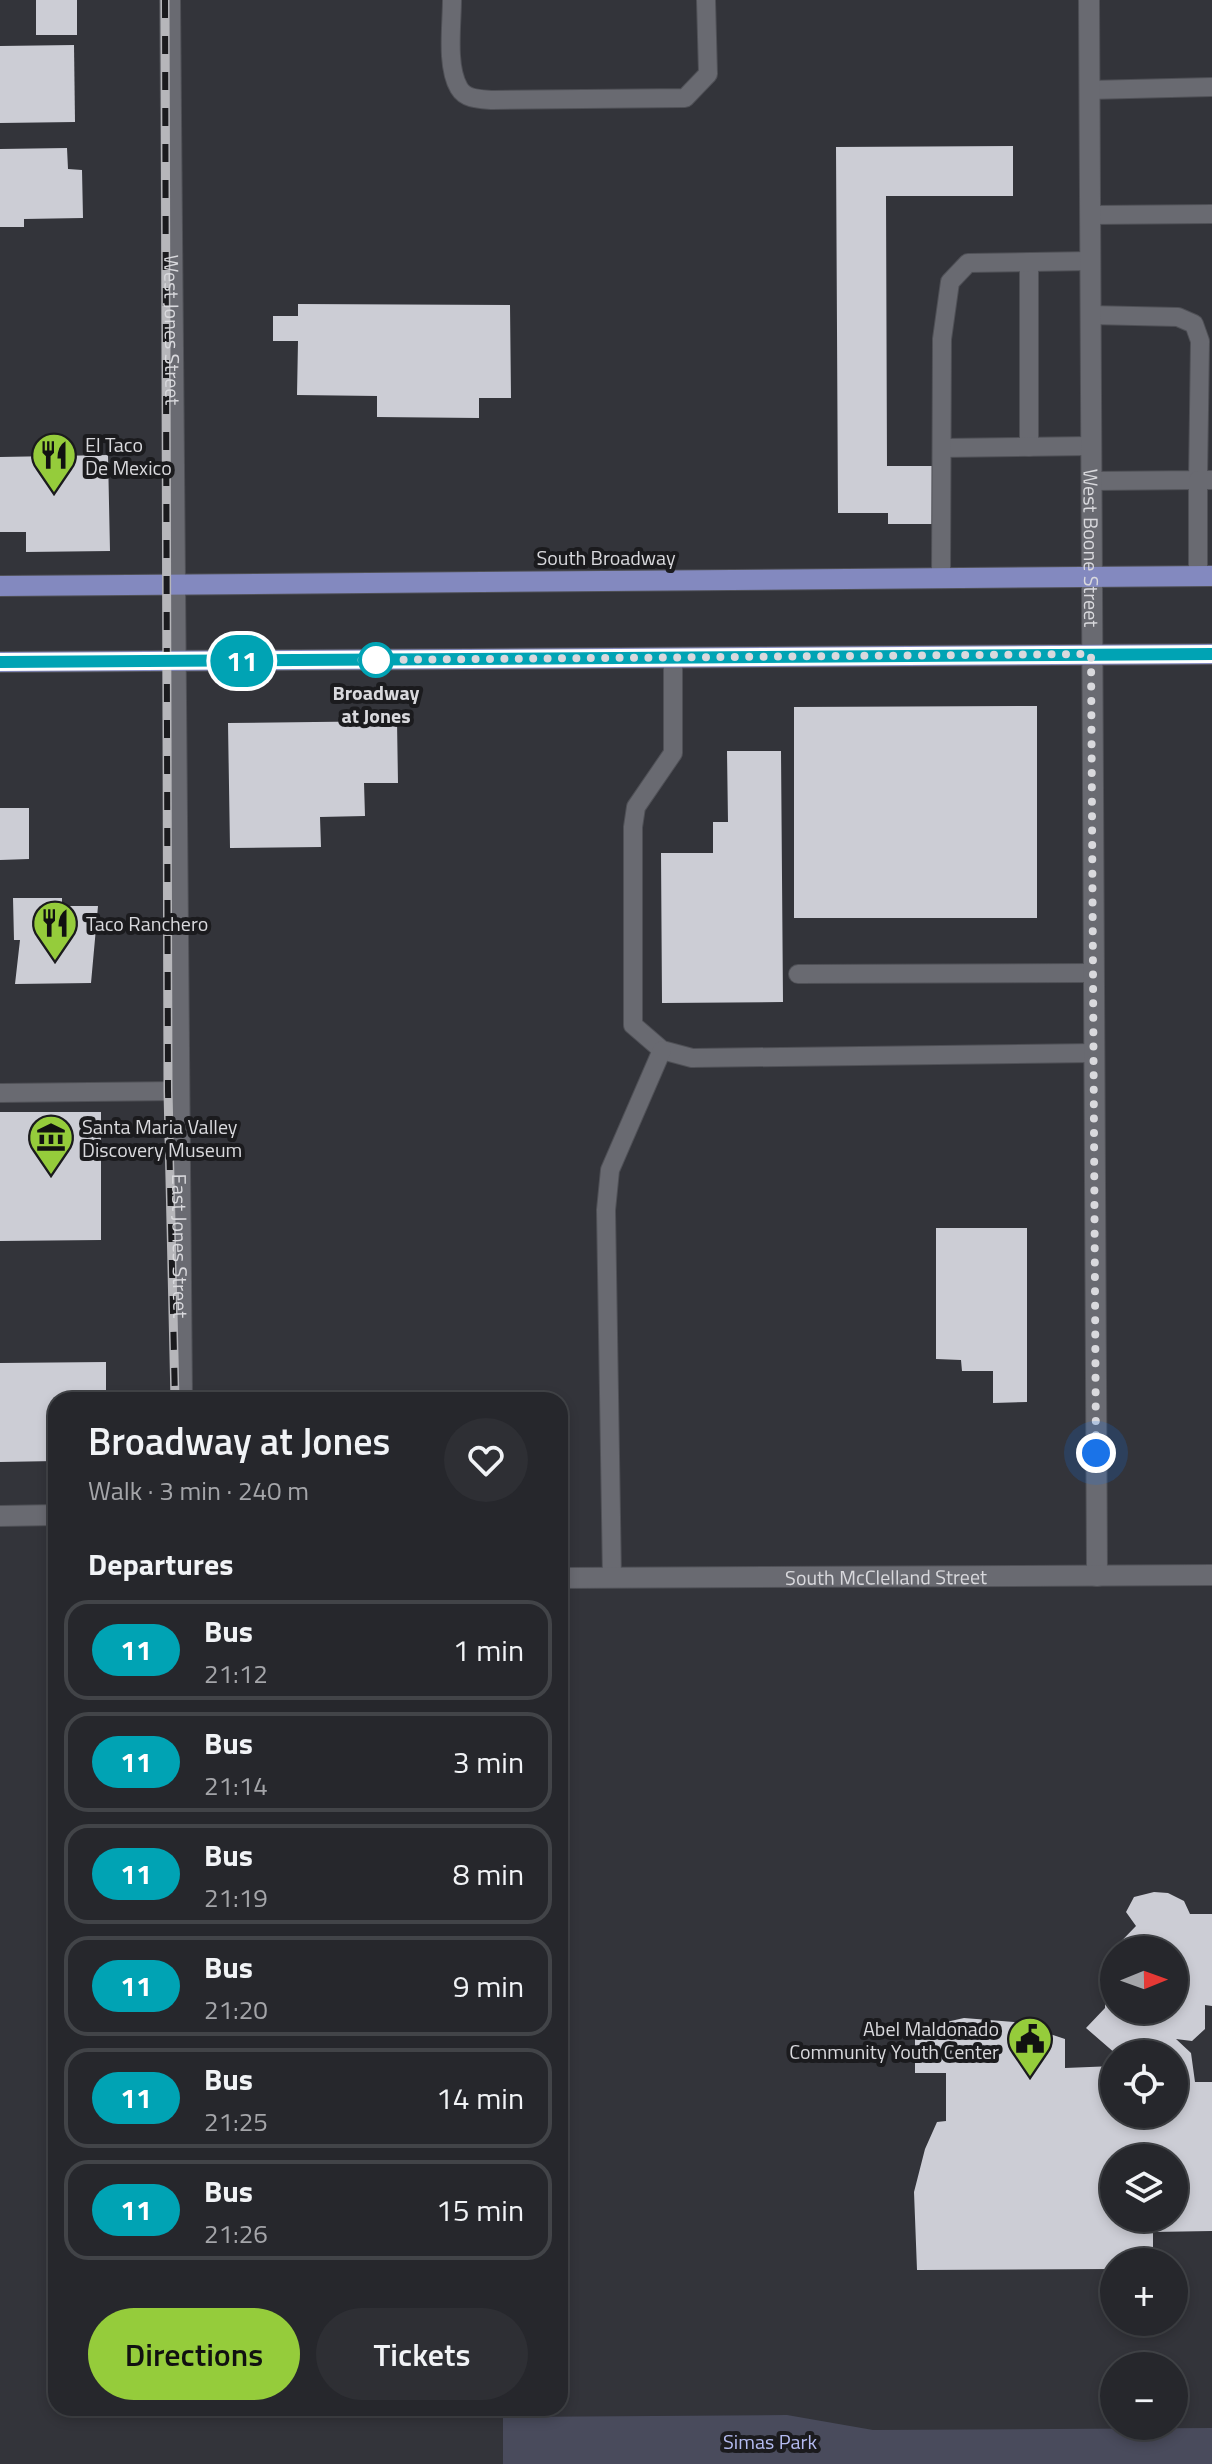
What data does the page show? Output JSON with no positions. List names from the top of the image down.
{
  "streets": {
    "main road": ["South Broadway"],
    "street": [
      "West Jones Street",
      "West Boone Street",
      "East Jones Street",
      "South McClelland Street"
    ]
  },
  "crossings": [
    ["West Jones Street", "South Broadway"],
    ["West Jones Street", "East Jones Street"],
    ["West Boone Street", "South Broadway"],
    ["West Boone Street", "South McClelland Street"]
  ],
  "parks": ["Simas Park"],
  "places": {
    "restaurant": ["El Taco De Mexico", "Taco Ranchero"],
    "other": ["Broadway at Jones"],
    "museum": ["Santa Maria Valley Discovery Museum"],
    "public building": ["Abel Maldonado Community Youth Center"]
  },
  "lines": ["bus line 11"],
  "north": "right",
  "page": {
    "on_map": "11",
    "heading": [
      ["Broadway at Jones", "Walk · 3 min · 240 m"],
      "Departures"
    ],
    "list": [
      {
        "mark": "11",
        "name": "Bus",
        "note": "21:12",
        "value": "1 min"
      },
      {
        "mark": "11",
        "name": "Bus",
        "note": "21:14",
        "value": "3 min"
      },
      {
        "mark": "11",
        "name": "Bus",
        "note": "21:19",
        "value": "8 min"
      },
      {
        "mark": "11",
        "name": "Bus",
        "note": "21:20",
        "value": "9 min"
      },
      {
        "mark": "11",
        "name": "Bus",
        "note": "21:25",
        "value": "14 min"
      },
      {
        "mark": "11",
        "name": "Bus",
        "note": "21:26",
        "value": "15 min"
      }
    ],
    "map_buttons": ["+", "−"],
    "buttons": ["Directions", "Tickets"]
  }
}
